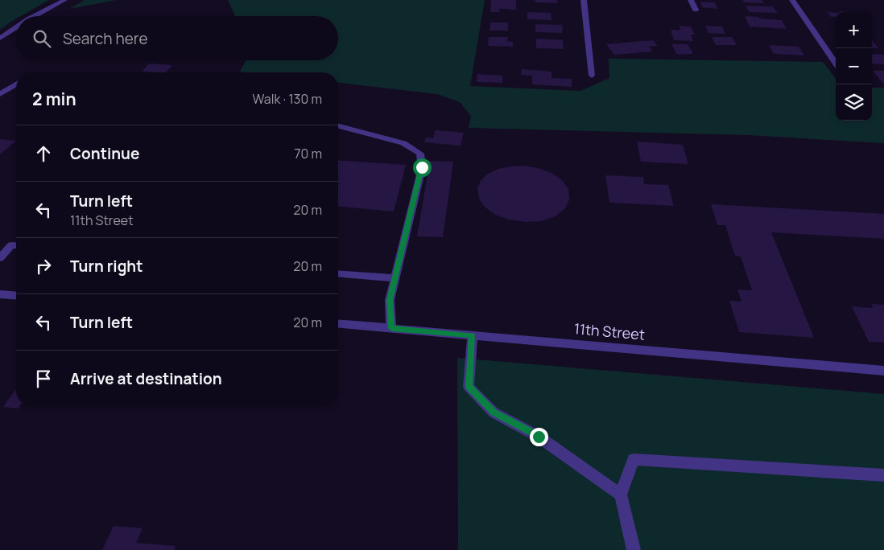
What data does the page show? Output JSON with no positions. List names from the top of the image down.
{
  "streets": {
    "street": ["11th Street"]
  },
  "page": {
    "map_buttons": ["+", "−"],
    "search": "Search here",
    "heading": ["2 min", "Walk · 130 m"],
    "list": [
      ["Continue", "70 m"],
      ["Turn left", "11th Street", "20 m"],
      ["Turn right", "20 m"],
      ["Turn left", "20 m"],
      "Arrive at destination"
    ]
  }
}
